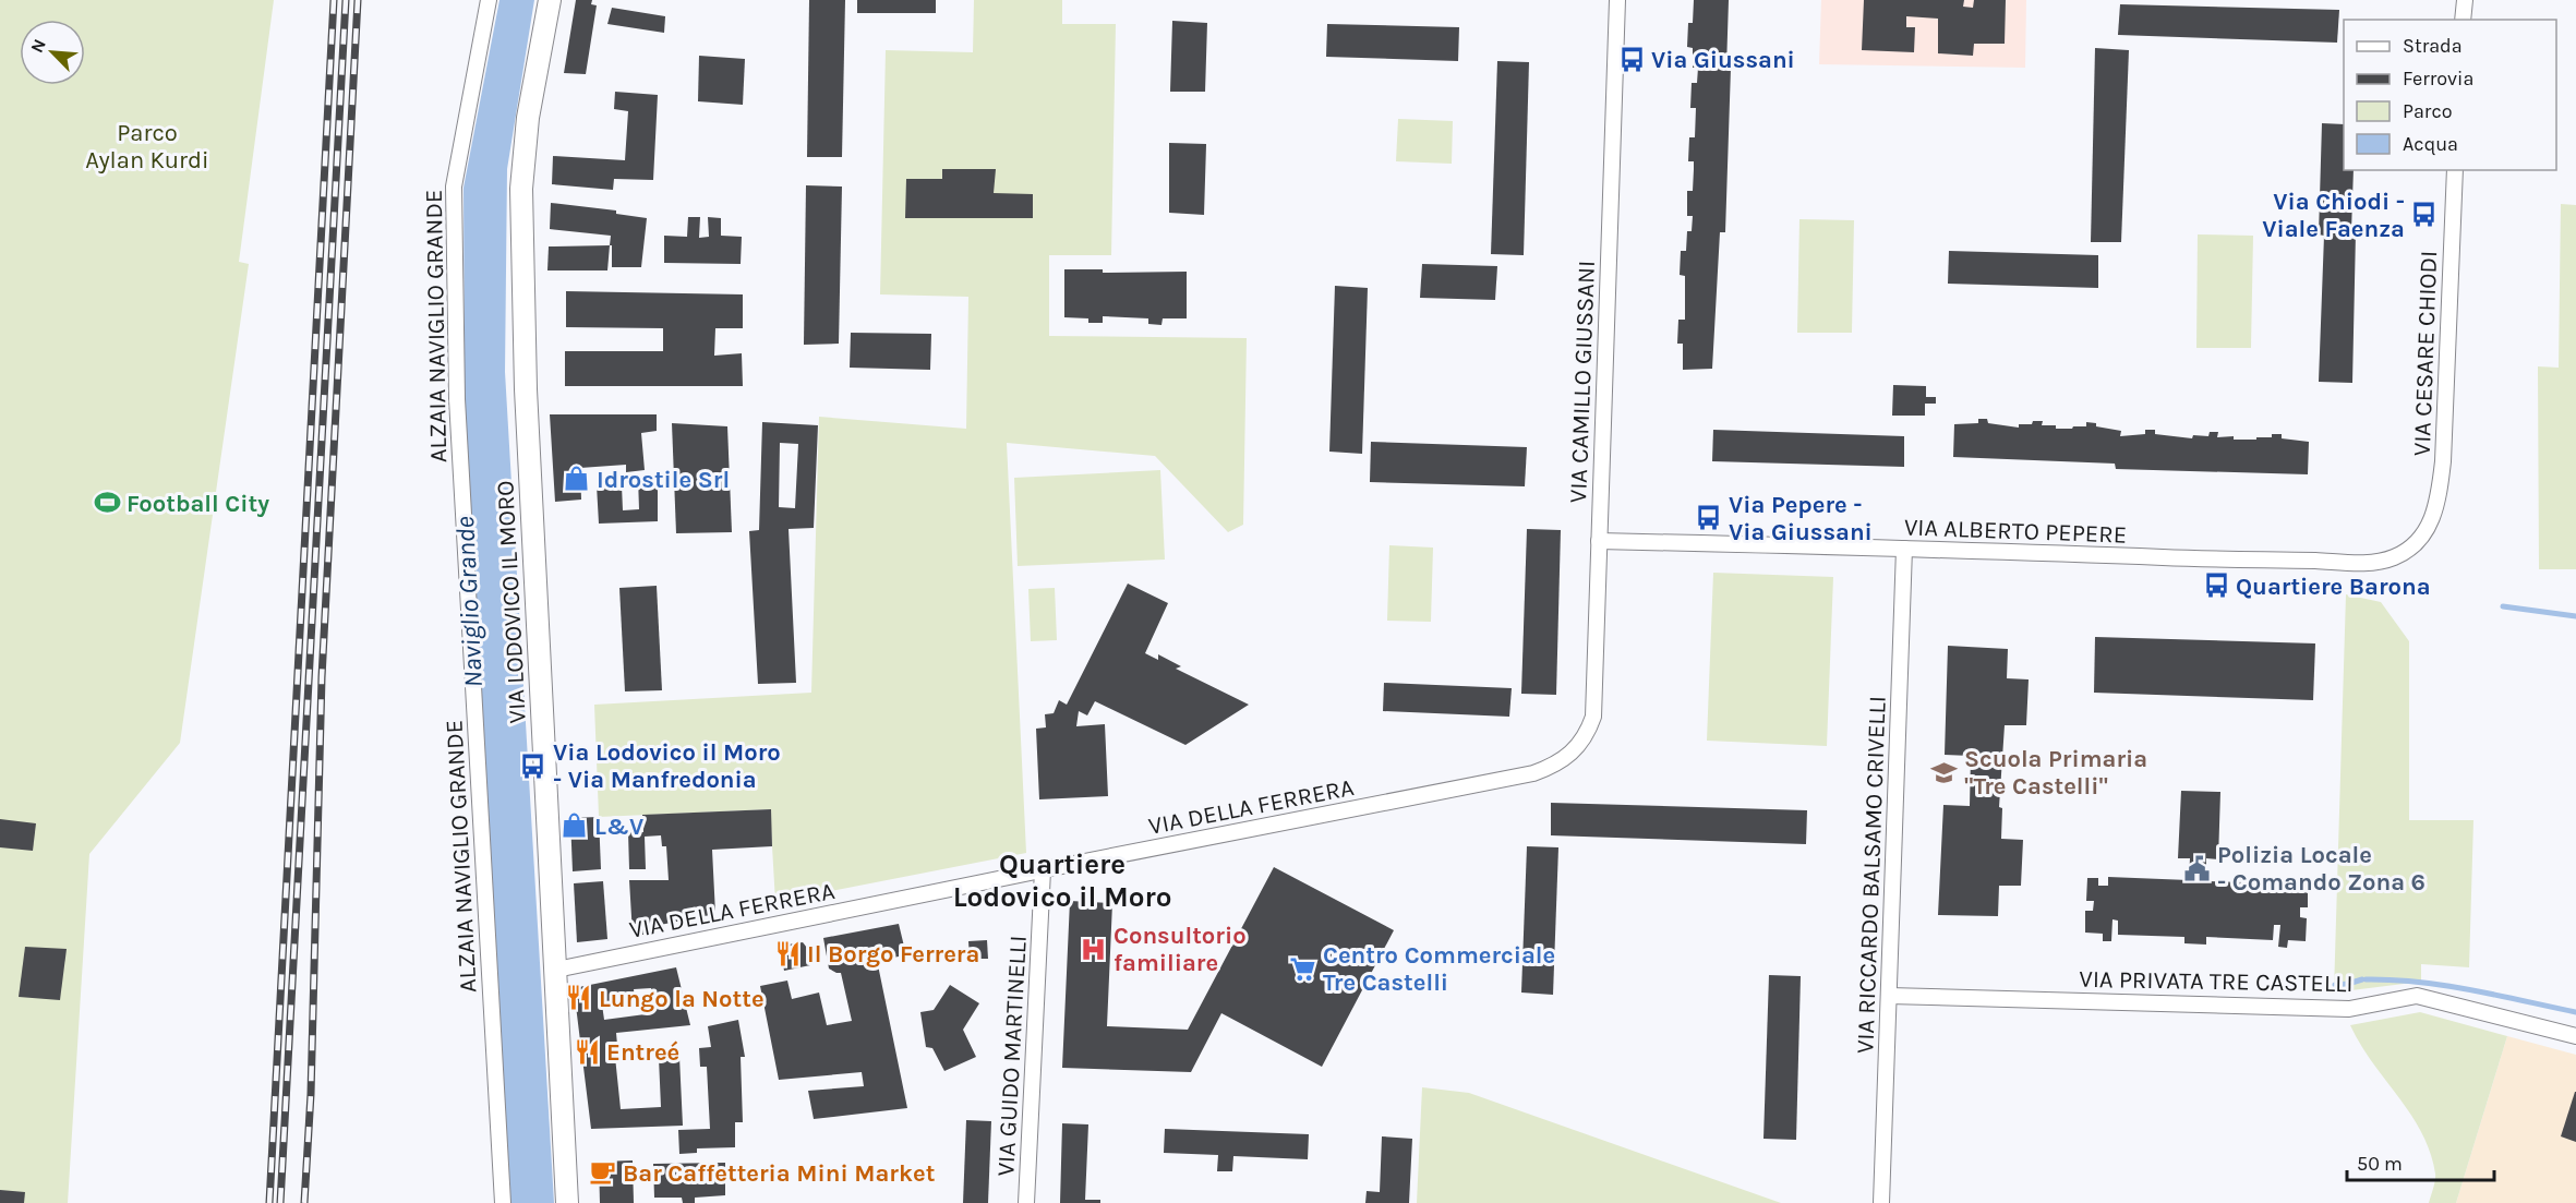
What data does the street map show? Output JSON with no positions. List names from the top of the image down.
{
  "streets": {
    "street": [
      "ALZAIA NAVIGLIO GRANDE",
      "VIA CESARE CHIODI",
      "VIA CAMILLO GIUSSANI",
      "VIA ALBERTO PEPERE",
      "VIA LODOVICO IL MORO",
      "VIA DELLA FERRERA",
      "VIA RICCARDO BALSAMO CRIVELLI",
      "VIA PRIVATA TRE CASTELLI",
      "VIA GUIDO MARTINELLI"
    ]
  },
  "crossings": [
    ["VIA CESARE CHIODI", "VIA ALBERTO PEPERE"],
    ["VIA CAMILLO GIUSSANI", "VIA ALBERTO PEPERE"],
    ["VIA CAMILLO GIUSSANI", "VIA DELLA FERRERA"],
    ["VIA ALBERTO PEPERE", "VIA RICCARDO BALSAMO CRIVELLI"],
    ["VIA LODOVICO IL MORO", "VIA DELLA FERRERA"],
    ["VIA DELLA FERRERA", "VIA GUIDO MARTINELLI"],
    ["VIA RICCARDO BALSAMO CRIVELLI", "VIA PRIVATA TRE CASTELLI"]
  ],
  "districts": ["Quartiere Lodovico il Moro"],
  "water": ["Naviglio Grande"],
  "parks": ["Parco Aylan Kurdi"],
  "places": {
    "bus stop": [
      "Via Giussani",
      "Via Chiodi - Viale Faenza",
      "Via Pepere - Via Giussani",
      "Quartiere Barona",
      "Via Lodovico il Moro - Via Manfredonia"
    ],
    "shop": ["Idrostile Srl", "L&V"],
    "sports": ["Football City"],
    "school or university": ["Scuola Primaria \"Tre Castelli\""],
    "public building": ["Polizia Locale - Comando Zona 6"],
    "hospital": ["Consultorio familiare"],
    "restaurant": ["Il Borgo Ferrera", "Lungo la Notte", "Entreé"],
    "supermarket": ["Centro Commerciale Tre Castelli"],
    "cafe": ["Bar Caffetteria Mini Market"]
  },
  "legend": [
    "Strada",
    "Ferrovia",
    "Parco",
    "Acqua"
  ],
  "scale_bar": "50 m",
  "north": "top left"
}
